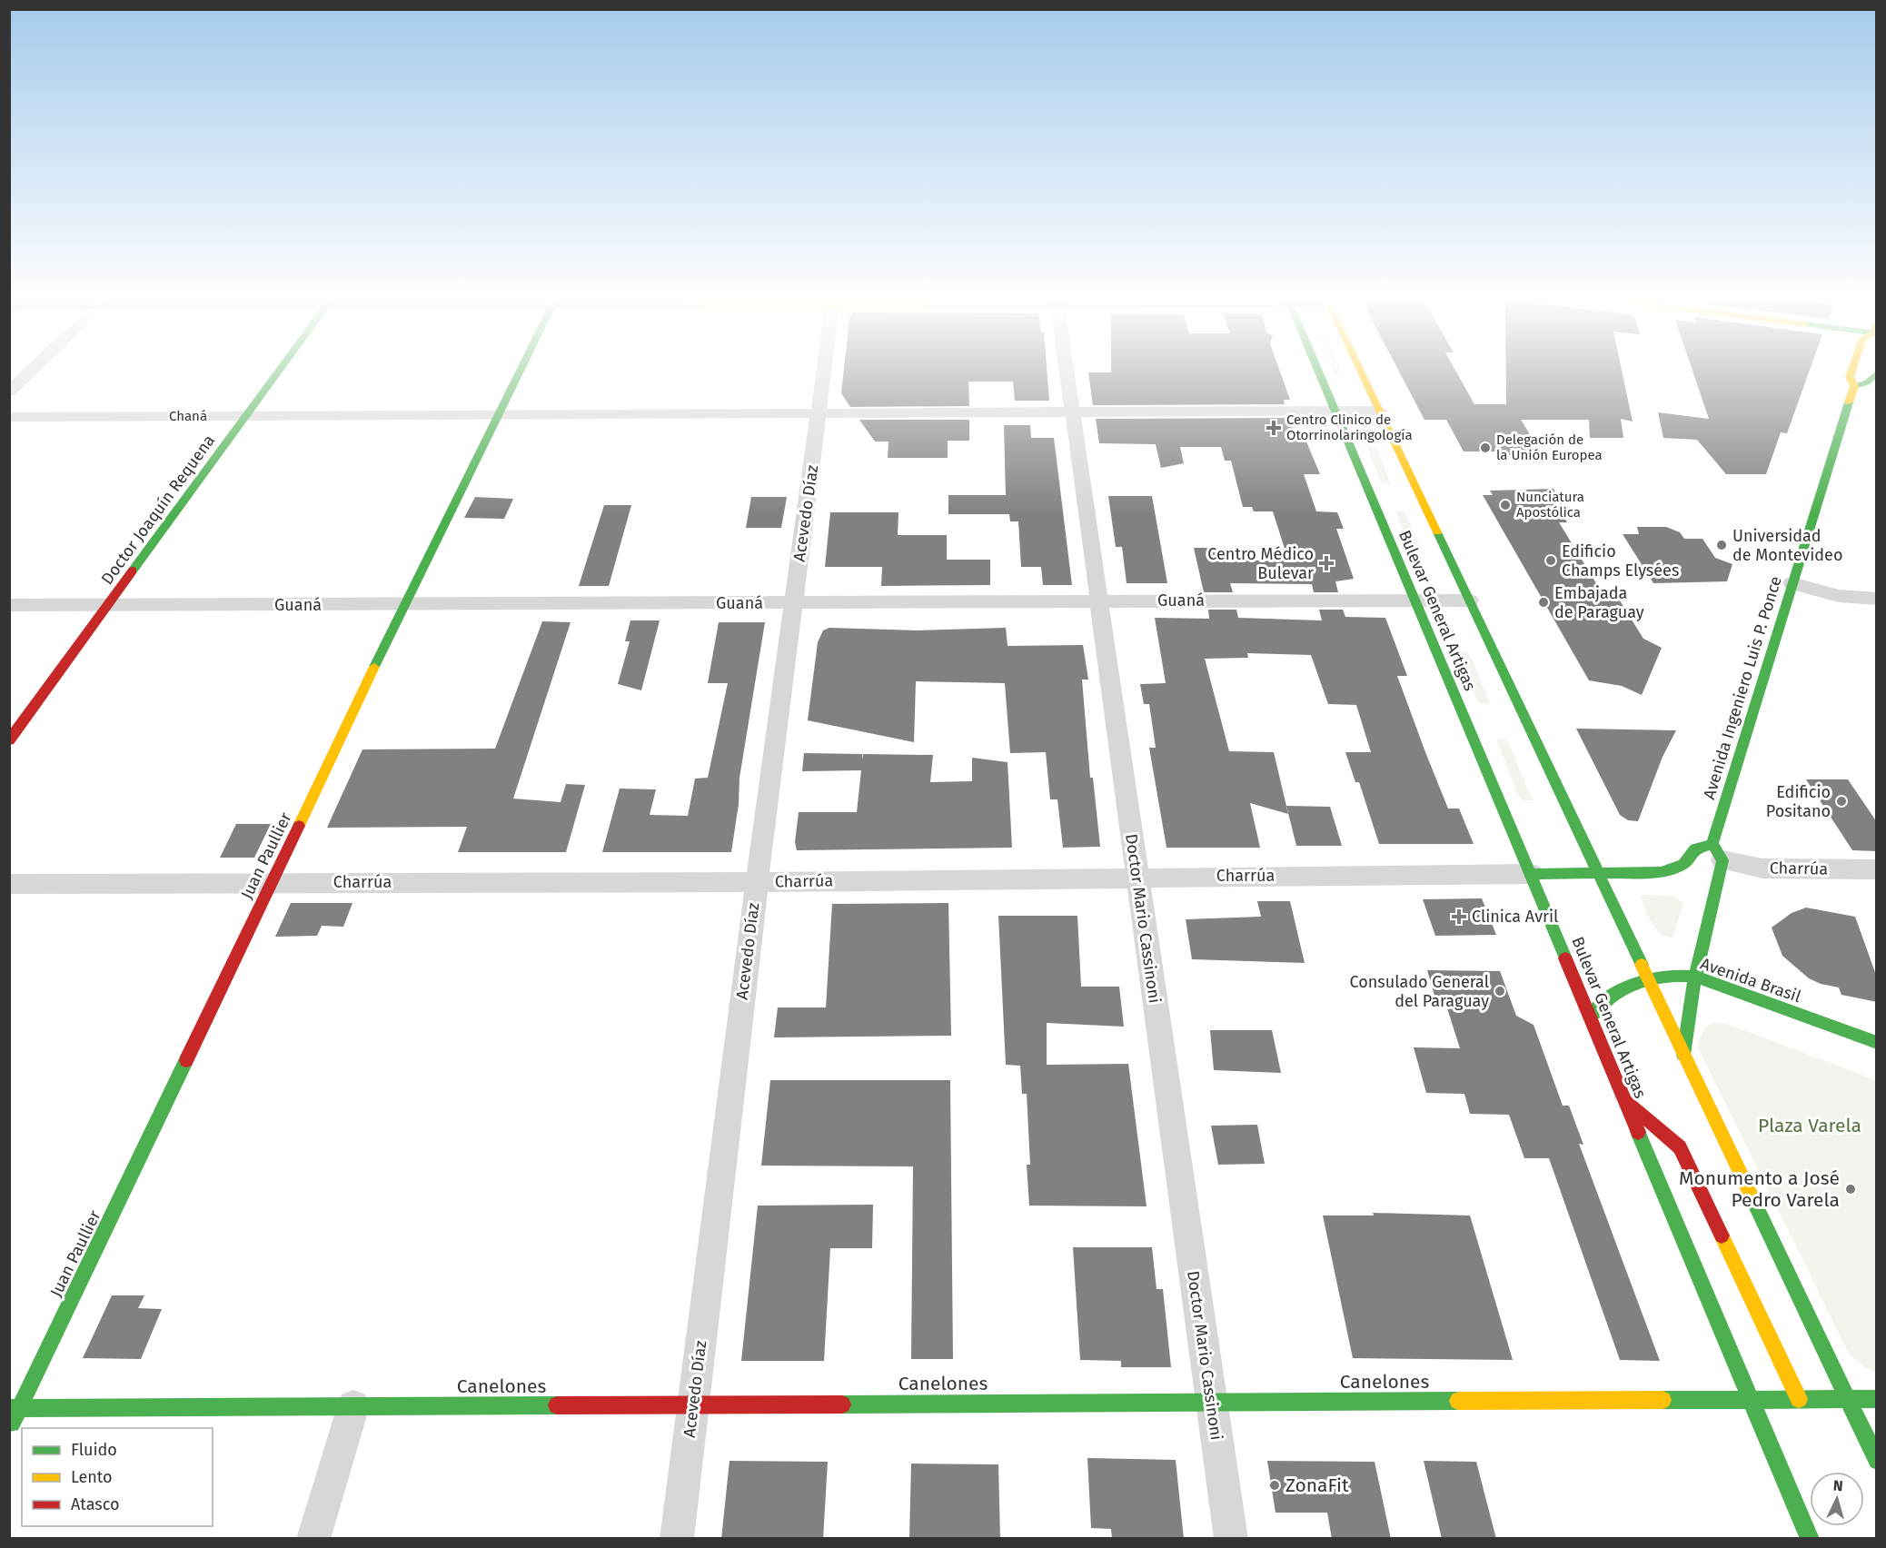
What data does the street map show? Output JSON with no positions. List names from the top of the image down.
{
  "streets": {
    "street": [
      "Chaná",
      "Doctor Joaquín Requena",
      "Acevedo Díaz",
      "Guaná",
      "Bulevar General Artigas",
      "Avenida Ingeniero Luis P. Ponce",
      "Juan Paullier",
      "Charrúa",
      "Doctor Mario Cassinoni",
      "Avenida Brasil",
      "Canelones"
    ]
  },
  "crossings": [
    ["Chaná", "Doctor Joaquín Requena"],
    ["Chaná", "Acevedo Díaz"],
    ["Chaná", "Bulevar General Artigas"],
    ["Chaná", "Juan Paullier"],
    ["Chaná", "Doctor Mario Cassinoni"],
    ["Doctor Joaquín Requena", "Guaná"],
    ["Acevedo Díaz", "Guaná"],
    ["Acevedo Díaz", "Charrúa"],
    ["Acevedo Díaz", "Canelones"],
    ["Guaná", "Bulevar General Artigas"],
    ["Guaná", "Juan Paullier"],
    ["Guaná", "Doctor Mario Cassinoni"],
    ["Bulevar General Artigas", "Avenida Ingeniero Luis P. Ponce"],
    ["Bulevar General Artigas", "Charrúa"],
    ["Bulevar General Artigas", "Avenida Brasil"],
    ["Bulevar General Artigas", "Canelones"],
    ["Avenida Ingeniero Luis P. Ponce", "Charrúa"],
    ["Avenida Ingeniero Luis P. Ponce", "Avenida Brasil"],
    ["Juan Paullier", "Charrúa"],
    ["Juan Paullier", "Canelones"],
    ["Charrúa", "Doctor Mario Cassinoni"],
    ["Doctor Mario Cassinoni", "Canelones"]
  ],
  "parks": ["Plaza Varela"],
  "places": {
    "health": ["Centro Clinico de Otorrinolaringología", "Centro Médico Bulevar", "Clinica Avril"],
    "other": [
      "Delegación de la Unión Europea",
      "Nunciatura Apostólica",
      "Universidad de Montevideo",
      "Edificio Champs Elysées",
      "Embajada de Paraguay",
      "Edificio Positano",
      "Consulado General del Paraguay",
      "Monumento a José Pedro Varela",
      "ZonaFit"
    ]
  },
  "legend": ["Fluido", "Lento", "Atasco"],
  "north": "top"
}
